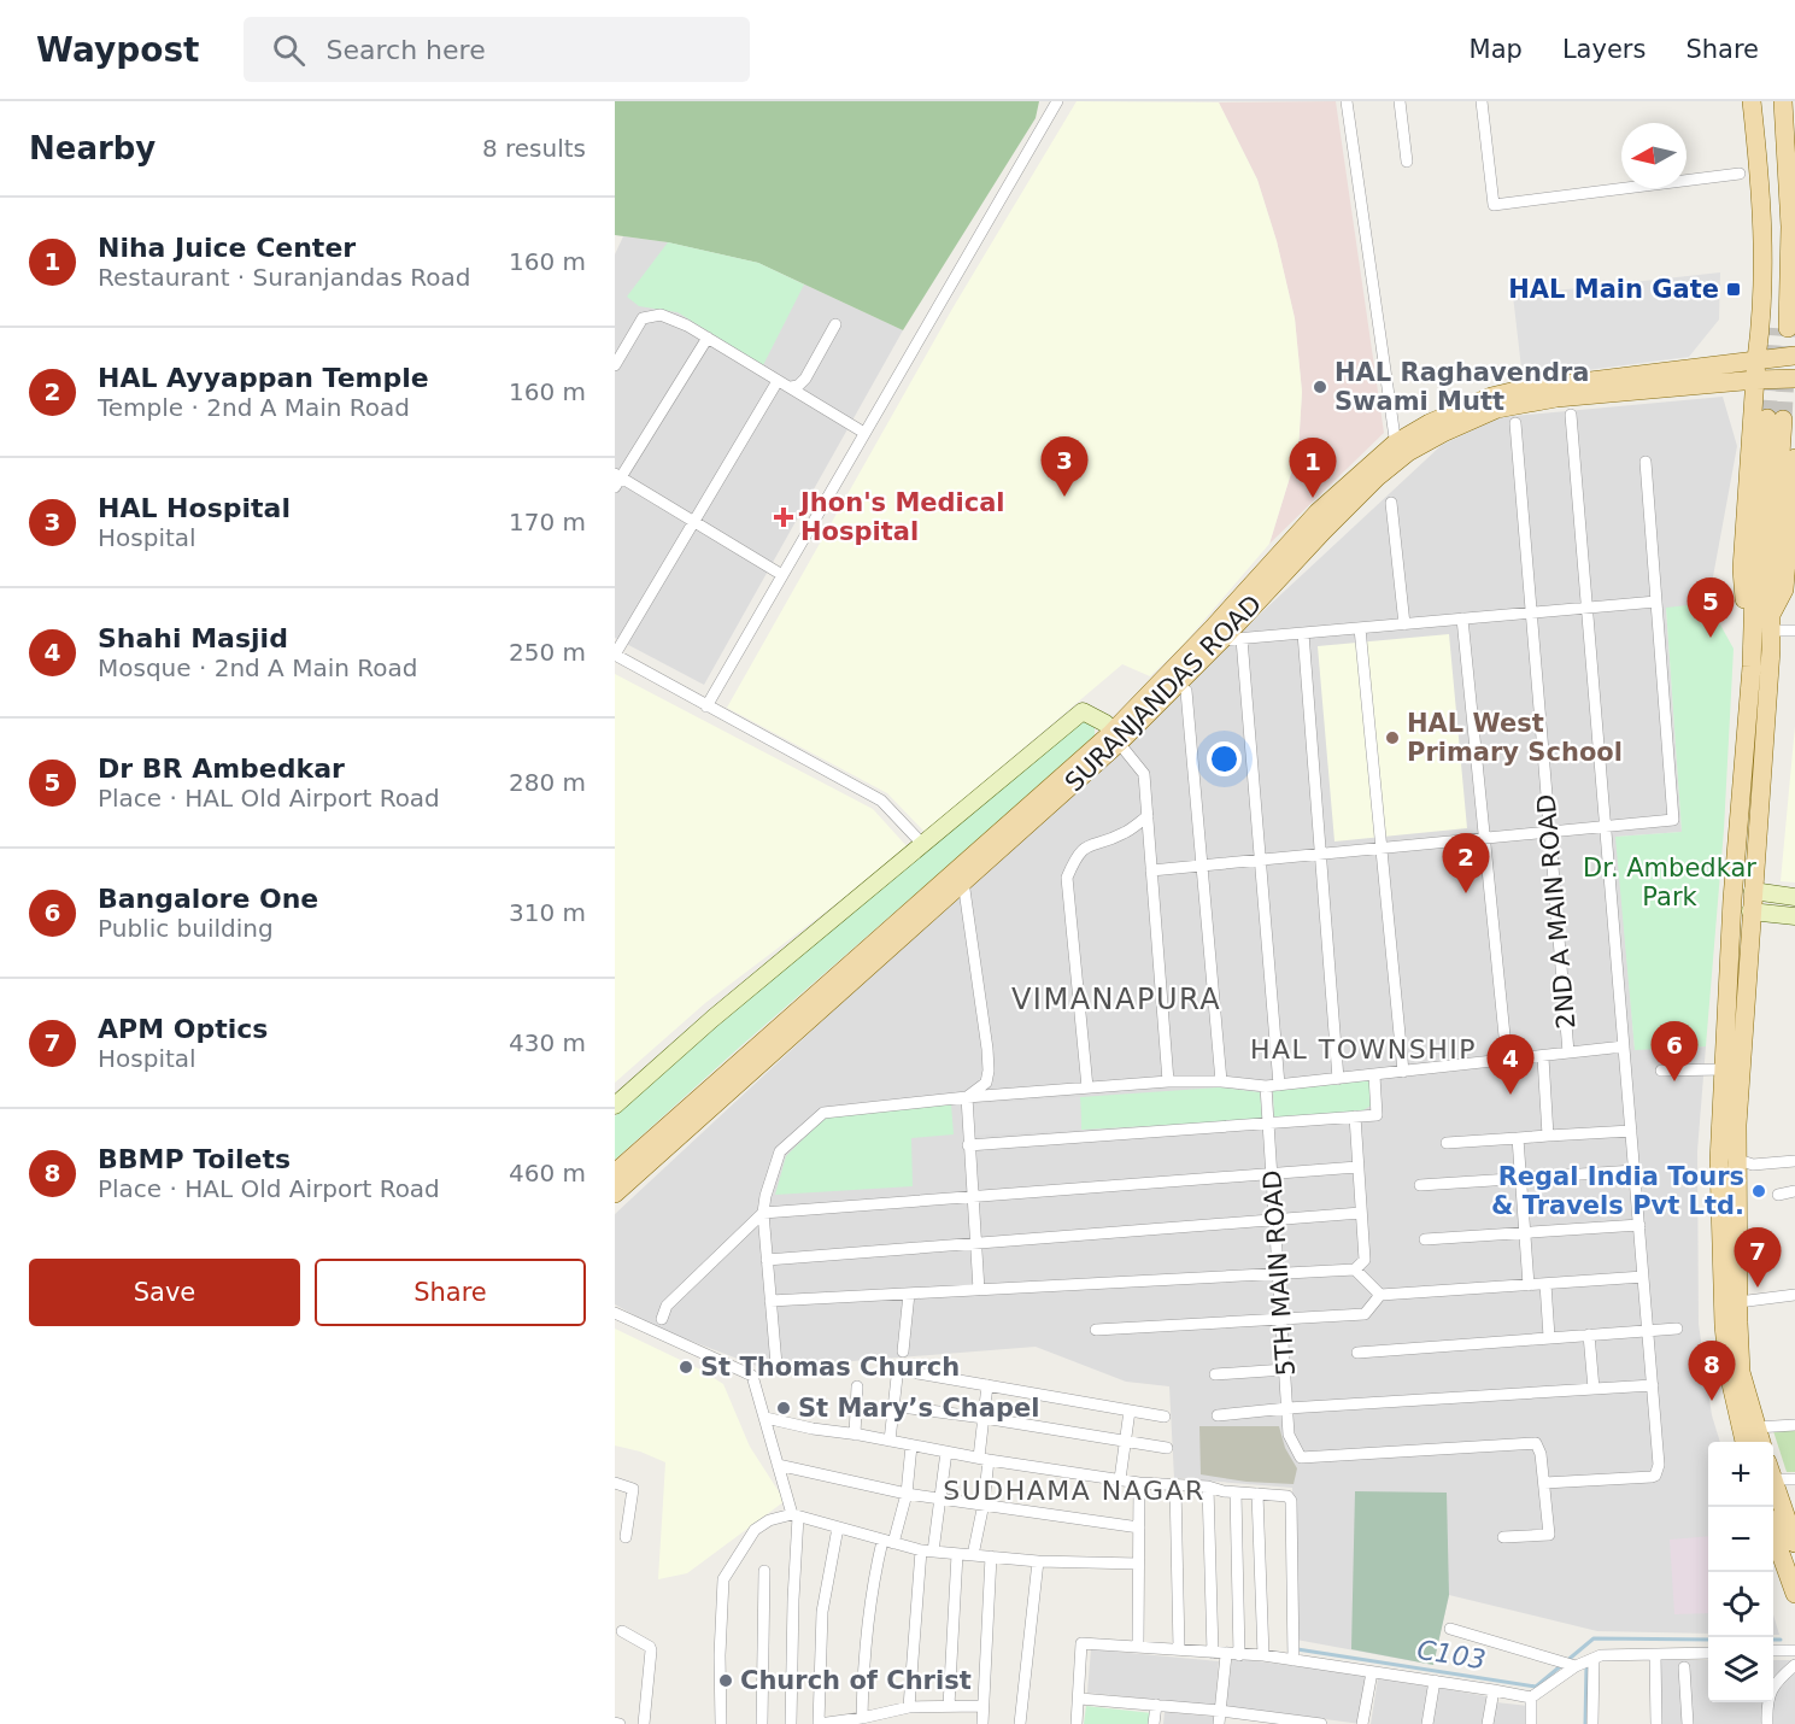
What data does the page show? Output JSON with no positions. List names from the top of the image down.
{
  "streets": {
    "main road": ["SURANJANDAS ROAD"],
    "street": ["2ND A MAIN ROAD", "5TH MAIN ROAD"]
  },
  "districts": ["VIMANAPURA", "HAL TOWNSHIP", "SUDHAMA NAGAR"],
  "water": ["C103"],
  "parks": ["Dr. Ambedkar Park"],
  "places": {
    "transit": ["HAL Main Gate"],
    "other": [
      "HAL Raghavendra Swami Mutt",
      "HAL West Primary School",
      "Regal India Tours & Travels Pvt Ltd.",
      "St Thomas Church",
      "St Mary’s Chapel",
      "Church of Christ"
    ],
    "health": ["Jhon's Medical Hospital"]
  },
  "north": "left",
  "page": {
    "header": "Waypost",
    "search": "Search here",
    "nav": ["Map", "Layers", "Share"],
    "heading": ["Nearby", "8 results"],
    "list": [
      {
        "mark": "1",
        "name": "Niha Juice Center",
        "note": "Restaurant · Suranjandas Road",
        "value": "160 m"
      },
      {
        "mark": "2",
        "name": "HAL Ayyappan Temple",
        "note": "Temple · 2nd A Main Road",
        "value": "160 m"
      },
      {
        "mark": "3",
        "name": "HAL Hospital",
        "note": "Hospital",
        "value": "170 m"
      },
      {
        "mark": "4",
        "name": "Shahi Masjid",
        "note": "Mosque · 2nd A Main Road",
        "value": "250 m"
      },
      {
        "mark": "5",
        "name": "Dr BR Ambedkar",
        "note": "Place · HAL Old Airport Road",
        "value": "280 m"
      },
      {
        "mark": "6",
        "name": "Bangalore One",
        "note": "Public building",
        "value": "310 m"
      },
      {
        "mark": "7",
        "name": "APM Optics",
        "note": "Hospital",
        "value": "430 m"
      },
      {
        "mark": "8",
        "name": "BBMP Toilets",
        "note": "Place · HAL Old Airport Road",
        "value": "460 m"
      }
    ],
    "pins": [
      "3",
      "1",
      "5",
      "2",
      "6",
      "4",
      "7",
      "8"
    ],
    "buttons": ["Save", "Share"],
    "map_buttons": ["+", "−"]
  }
}
